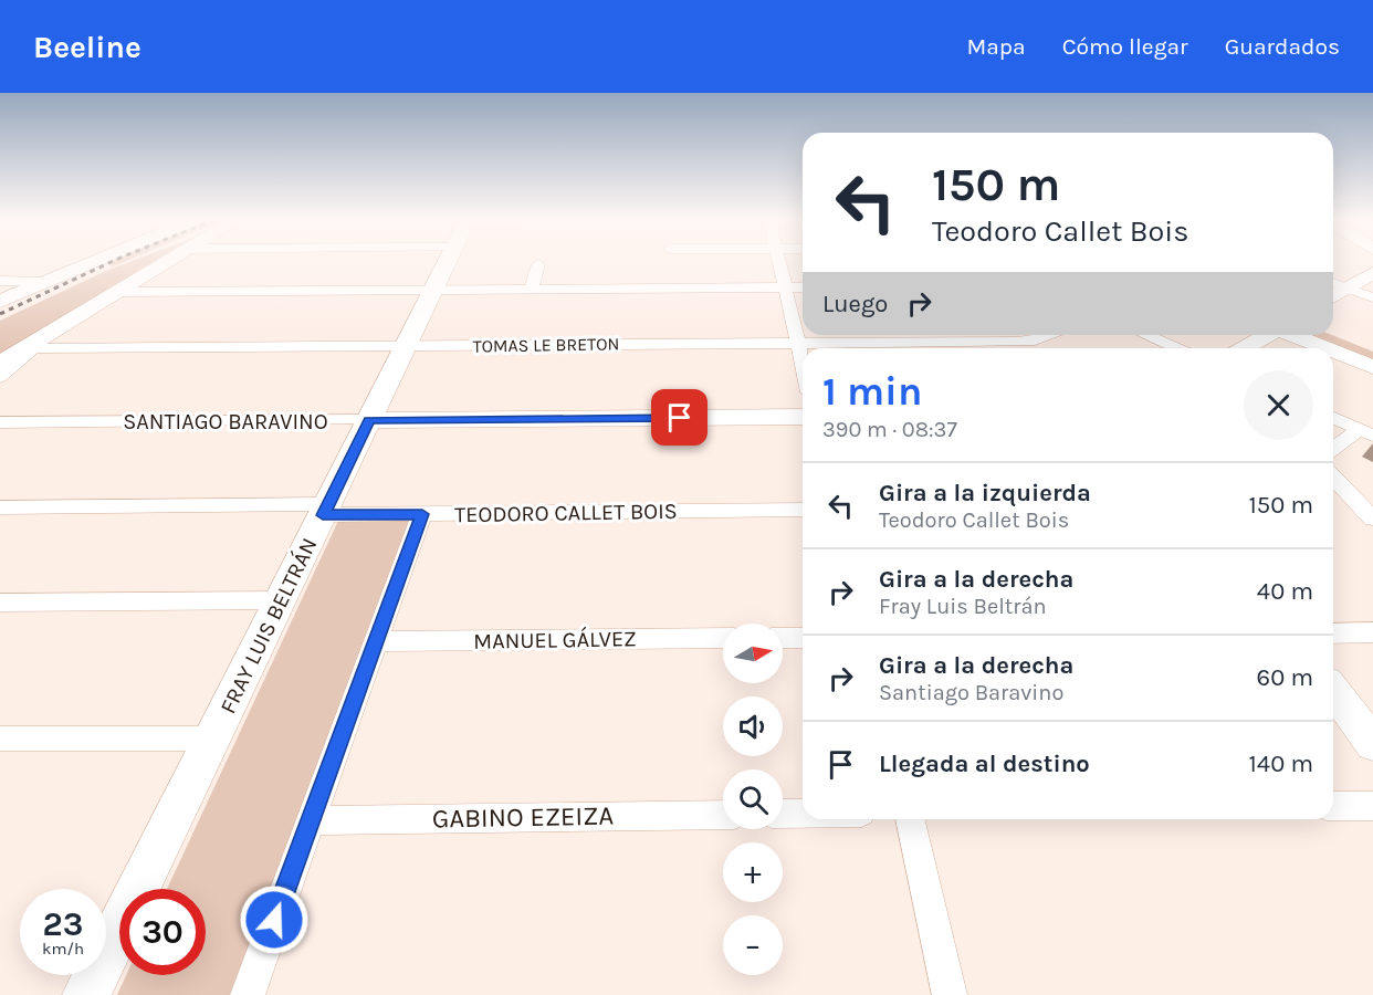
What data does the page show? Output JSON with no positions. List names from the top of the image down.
{
  "streets": {
    "main road": ["SANTIAGO BARAVINO", "FRAY LUIS BELTRÁN"],
    "street": [
      "TOMAS LE BRETON",
      "TEODORO CALLET BOIS",
      "MANUEL GÁLVEZ",
      "GABINO EZEIZA"
    ]
  },
  "crossings": [
    ["TOMAS LE BRETON", "FRAY LUIS BELTRÁN"],
    ["SANTIAGO BARAVINO", "FRAY LUIS BELTRÁN"],
    ["TEODORO CALLET BOIS", "FRAY LUIS BELTRÁN"]
  ],
  "north": "right",
  "page": {
    "header": "Beeline",
    "nav": ["Mapa", "Cómo llegar", "Guardados"],
    "turn": ["150 m", "Teodoro Callet Bois"],
    "then": "Luego",
    "heading": ["1 min", "390 m · 08:37"],
    "list": [
      {
        "name": "Gira a la izquierda",
        "note": "Teodoro Callet Bois",
        "value": "150 m"
      },
      {
        "name": "Gira a la derecha",
        "note": "Fray Luis Beltrán",
        "value": "40 m"
      },
      {
        "name": "Gira a la derecha",
        "note": "Santiago Baravino",
        "value": "60 m"
      },
      {
        "name": "Llegada al destino",
        "value": "140 m"
      }
    ],
    "map_buttons": ["+", "−"],
    "speed": "23 km/h",
    "limit": "30"
  }
}
